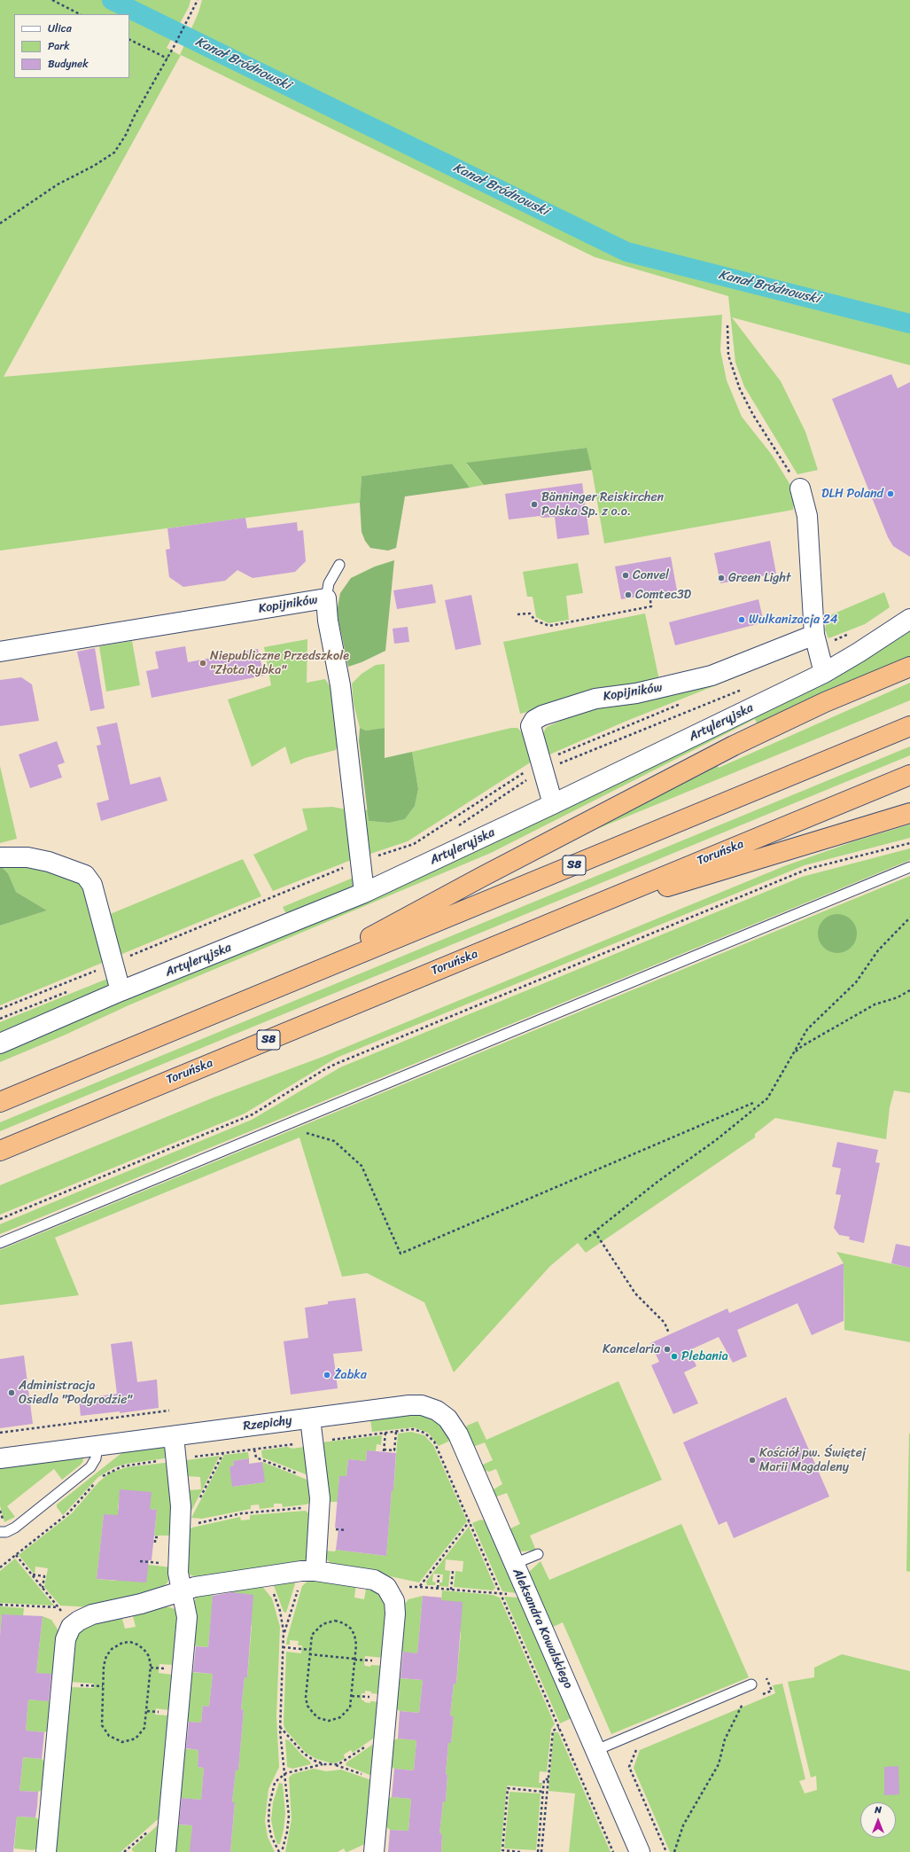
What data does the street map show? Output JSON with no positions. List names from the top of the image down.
{
  "streets": {
    "highway": ["Toruńska", "S8"],
    "street": [
      "Kopijników",
      "Artyleryjska",
      "Rzepichy",
      "Aleksandra Kowalskiego"
    ]
  },
  "crossings": [
    ["Kopijników", "Artyleryjska"],
    ["Rzepichy", "Aleksandra Kowalskiego"]
  ],
  "water": ["Kanał Bródnowski"],
  "places": [
    "DLH Poland",
    "Bänninger Reiskirchen Polska Sp. z o.o.",
    "Convel",
    "Green Light",
    "Comtec3D",
    "Wulkanizacja 24",
    "Niepubliczne Przedszkole \"Złota Rybka\"",
    "Kancelaria",
    "Plebania",
    "Żabka",
    "Administracja Osiedla \"Podgrodzie\"",
    "Kościół pw. Świętej Marii Magdaleny"
  ],
  "legend": ["Ulica", "Park", "Budynek"],
  "north": "top"
}
